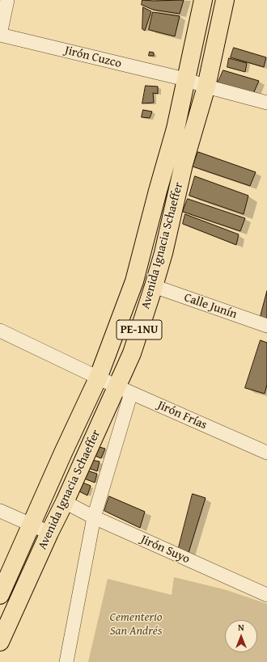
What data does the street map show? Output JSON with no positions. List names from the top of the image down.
{
  "streets": {
    "main road": ["Avenida Ignacia Schaeffer", "PE-1NU"],
    "street": [
      "Jirón Cuzco",
      "Calle Junín",
      "Jirón Frías",
      "Jirón Suyo"
    ]
  },
  "crossings": [
    ["Jirón Cuzco", "Avenida Ignacia Schaeffer"],
    ["Avenida Ignacia Schaeffer", "Calle Junín"],
    ["Avenida Ignacia Schaeffer", "Jirón Frías"],
    ["Avenida Ignacia Schaeffer", "Jirón Suyo"]
  ],
  "parks": ["Cementerio San Andrés"],
  "north": "top"
}
